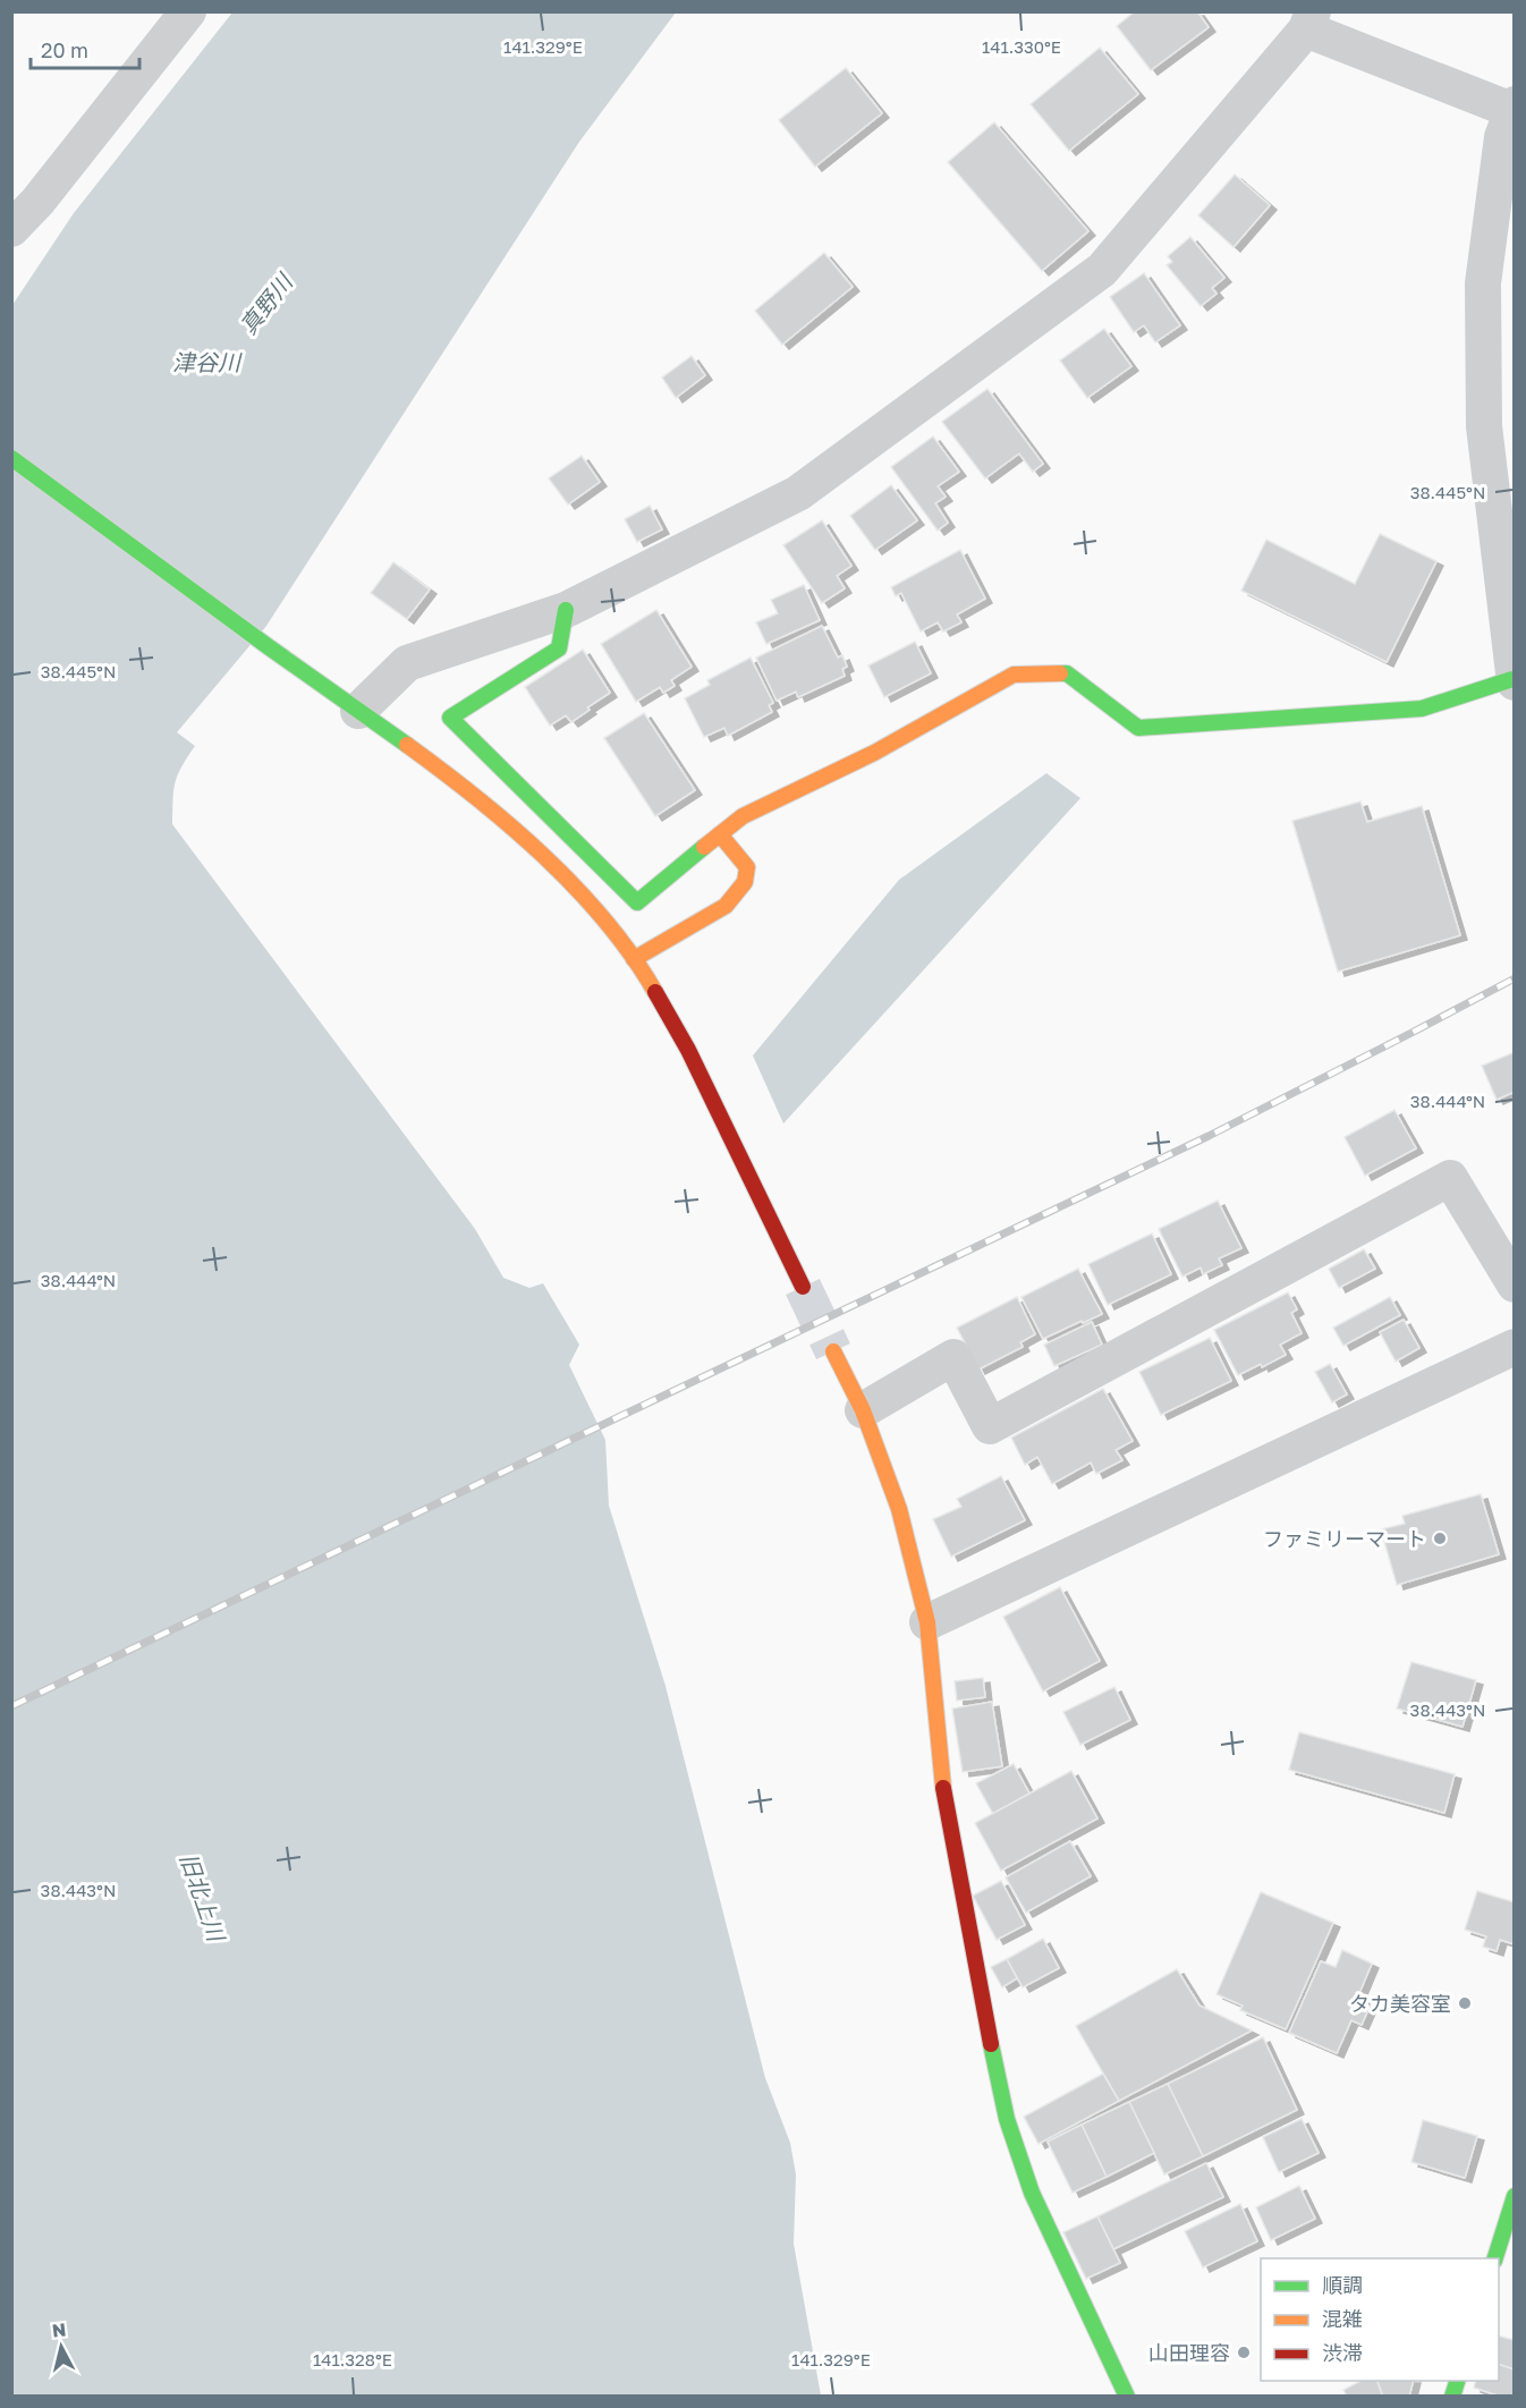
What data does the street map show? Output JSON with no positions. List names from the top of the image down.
{
  "water": ["真野川", "津谷川", "旧北上川"],
  "places": ["ファミリーマート", "タカ美容室", "山田理容"],
  "legend": ["順調", "混雑", "渋滞"],
  "scale_bar": "20 m",
  "north": "top",
  "coordinates": [
    "141.329°E",
    "141.330°E",
    "38.445°N",
    "38.444°N",
    "38.443°N",
    "141.328°E"
  ]
}
